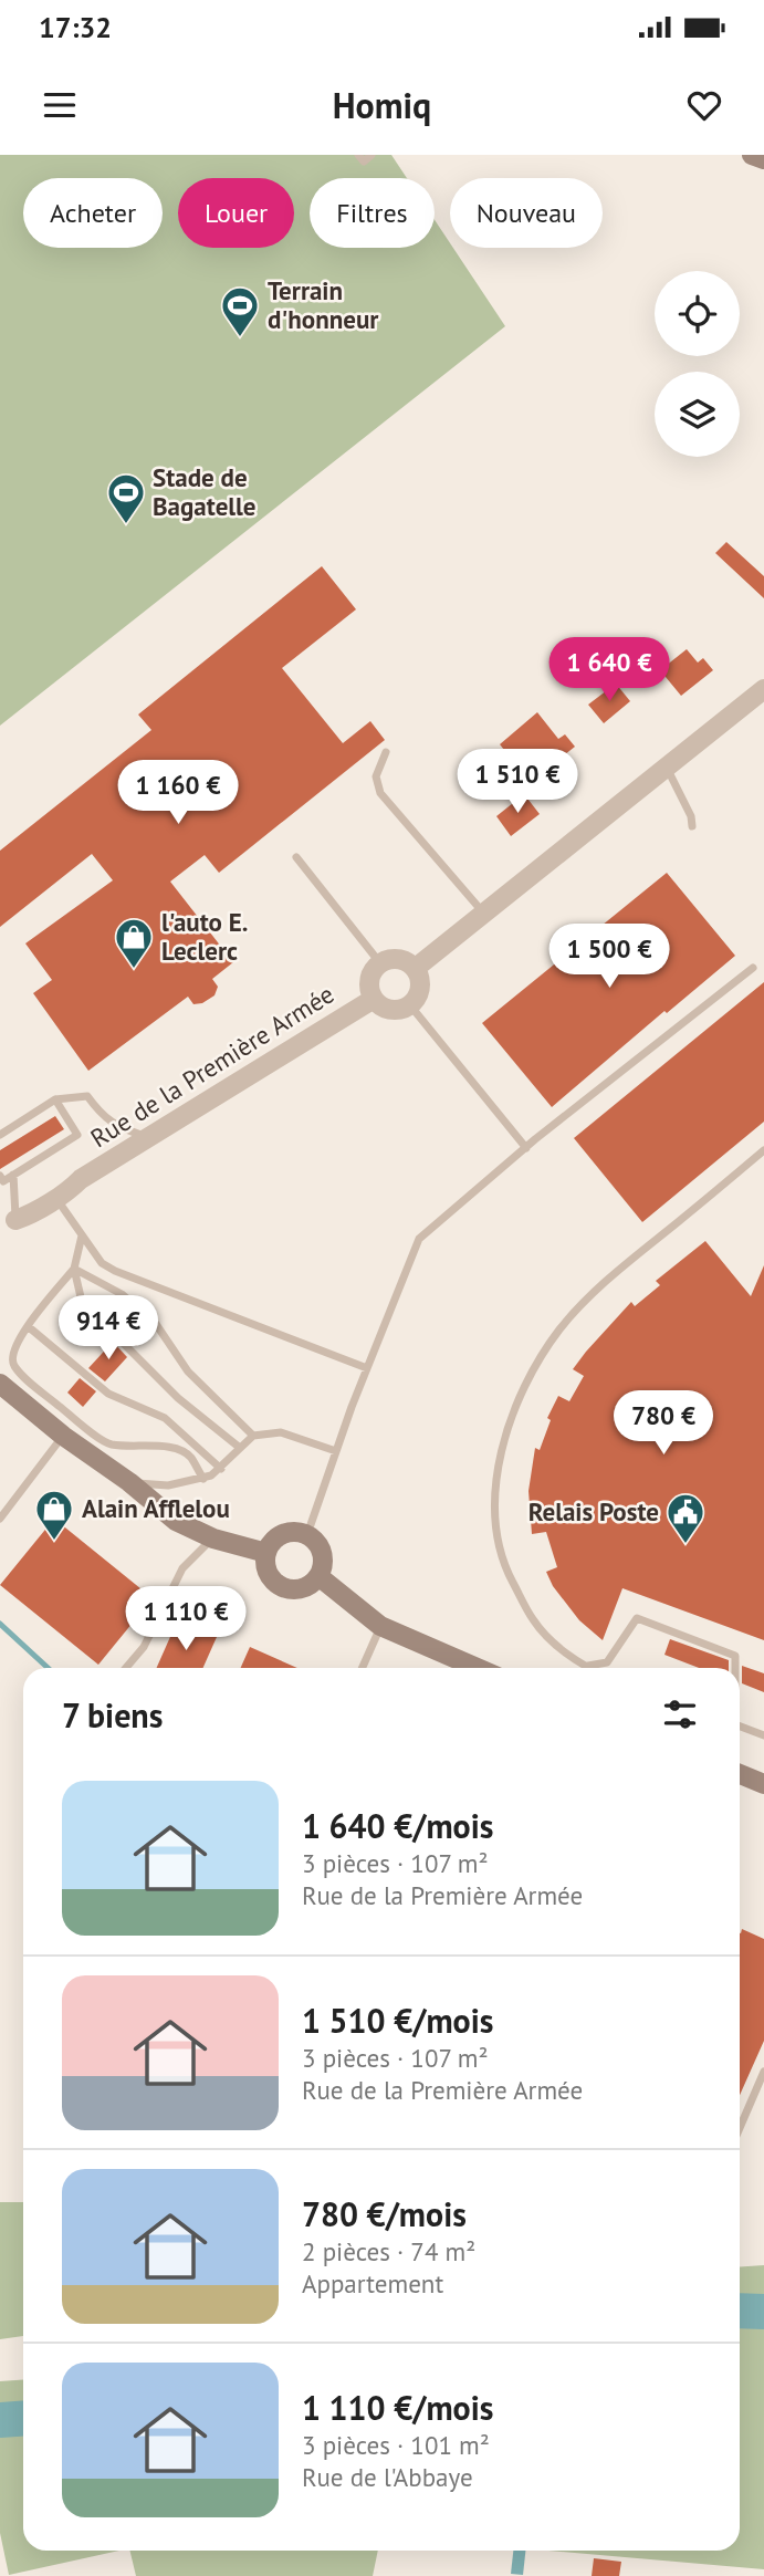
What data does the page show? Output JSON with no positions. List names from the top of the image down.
{
  "streets": {
    "street": ["Rue de la Première Armée"]
  },
  "places": {
    "sports": ["Terrain d'honneur", "Stade de Bagatelle"],
    "shop": ["l'auto E. Leclerc", "Alain Afflelou"],
    "public building": ["Relais Poste"]
  },
  "page": {
    "status": "17:32",
    "header": "Homiq",
    "chip": [
      "Acheter",
      "Louer",
      "Filtres",
      "Nouveau"
    ],
    "price": [
      "1 640 €",
      "1 510 €",
      "1 160 €",
      "1 500 €",
      "914 €",
      "780 €",
      "1 110 €"
    ],
    "heading": "7 biens",
    "list": [
      {
        "name": "1 640 €/mois",
        "note": "3 pièces · 107 m² · Rue de la Première Armée"
      },
      {
        "name": "1 510 €/mois",
        "note": "3 pièces · 107 m² · Rue de la Première Armée"
      },
      {
        "name": "780 €/mois",
        "note": "2 pièces · 74 m² · Appartement"
      },
      {
        "name": "1 110 €/mois",
        "note": "3 pièces · 101 m² · Rue de l'Abbaye"
      }
    ]
  }
}
